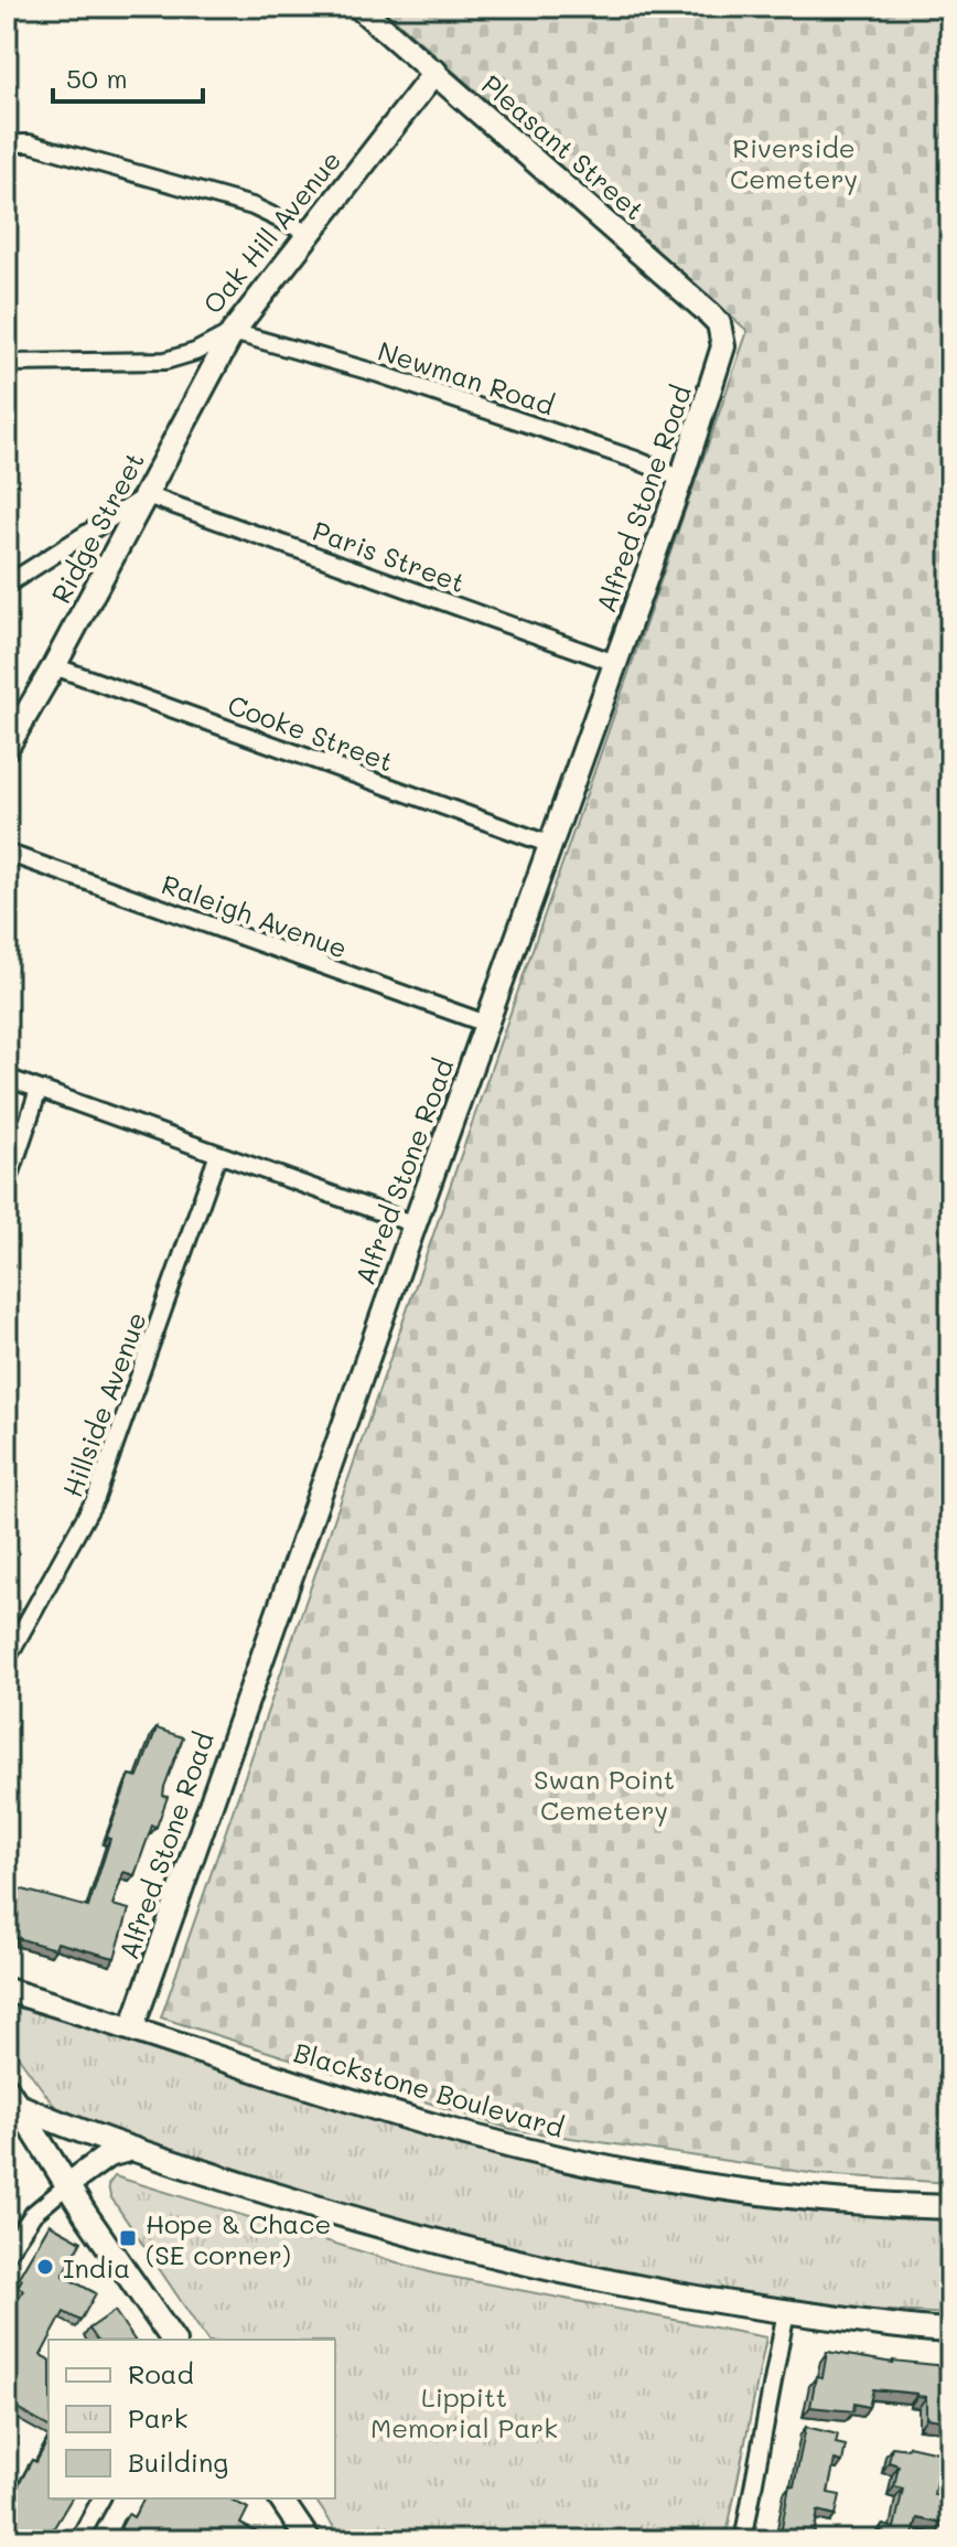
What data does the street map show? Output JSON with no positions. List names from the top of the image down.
{
  "streets": {
    "street": [
      "Pleasant Street",
      "Oak Hill Avenue",
      "Newman Road",
      "Alfred Stone Road",
      "Ridge Street",
      "Paris Street",
      "Cooke Street",
      "Raleigh Avenue",
      "Hillside Avenue",
      "Blackstone Boulevard"
    ]
  },
  "crossings": [
    ["Pleasant Street", "Oak Hill Avenue"],
    ["Pleasant Street", "Alfred Stone Road"],
    ["Oak Hill Avenue", "Newman Road"],
    ["Oak Hill Avenue", "Ridge Street"],
    ["Newman Road", "Alfred Stone Road"],
    ["Newman Road", "Ridge Street"],
    ["Alfred Stone Road", "Paris Street"],
    ["Alfred Stone Road", "Cooke Street"],
    ["Alfred Stone Road", "Raleigh Avenue"],
    ["Alfred Stone Road", "Blackstone Boulevard"],
    ["Ridge Street", "Paris Street"],
    ["Ridge Street", "Cooke Street"]
  ],
  "parks": ["Riverside Cemetery", "Swan Point Cemetery", "Lippitt Memorial Park"],
  "places": {
    "transit": ["Hope & Chace (SE corner)"],
    "other": ["India"]
  },
  "legend": ["Road", "Park", "Building"],
  "scale_bar": "50 m"
}
